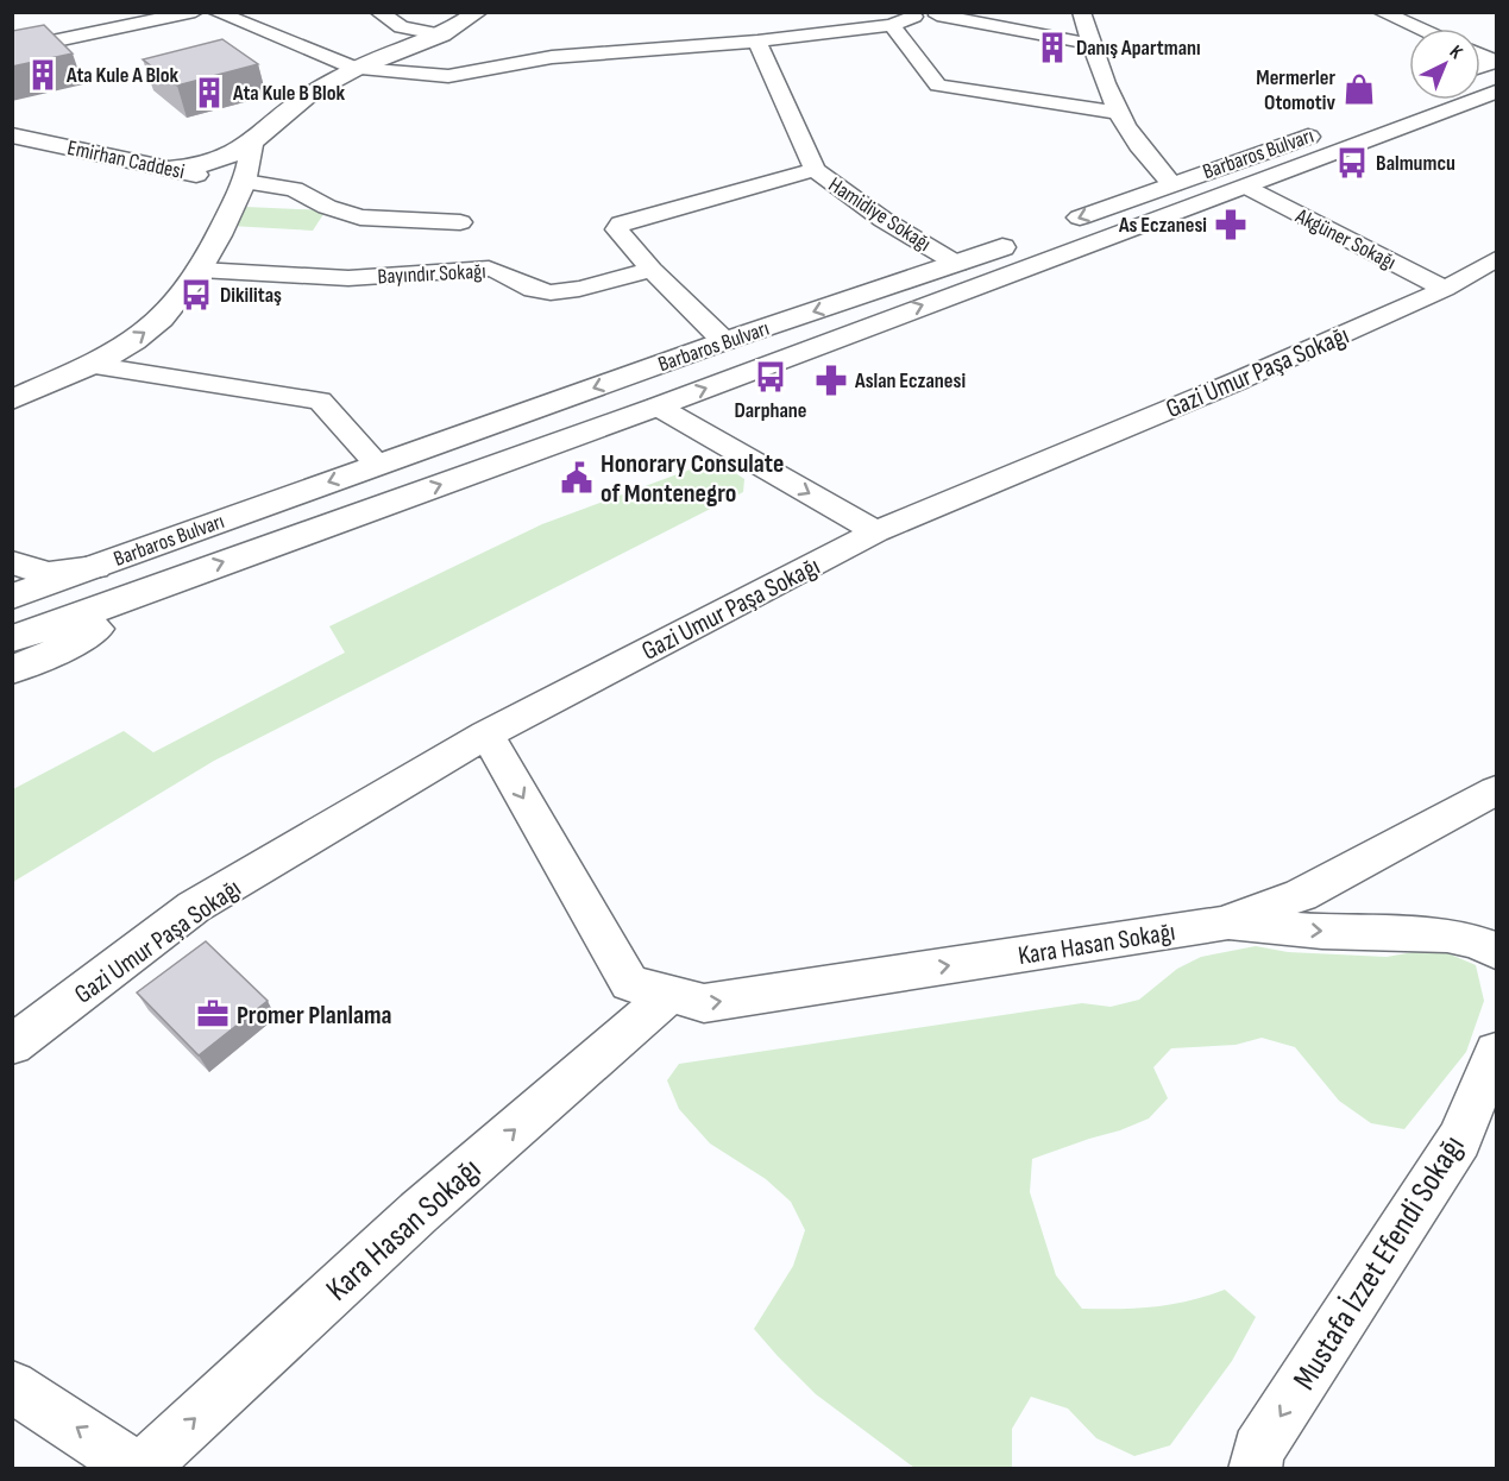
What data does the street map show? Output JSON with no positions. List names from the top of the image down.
{
  "streets": {
    "main road": ["Barbaros Bulvarı", "Emirhan Caddesi"],
    "street": [
      "Hamidiye Sokağı",
      "Akgüner Sokağı",
      "Bayındır Sokağı",
      "Gazi Umur Paşa Sokağı",
      "Kara Hasan Sokağı",
      "Mustafa İzzet Efendi Sokağı"
    ]
  },
  "crossings": [
    ["Barbaros Bulvarı", "Hamidiye Sokağı"],
    ["Barbaros Bulvarı", "Akgüner Sokağı"],
    ["Akgüner Sokağı", "Gazi Umur Paşa Sokağı"],
    ["Gazi Umur Paşa Sokağı", "Kara Hasan Sokağı"]
  ],
  "one_way": ["Kara Hasan Sokağı", "Mustafa İzzet Efendi Sokağı"],
  "places": {
    "building": ["Danış Apartmanı", "Ata Kule A Blok", "Ata Kule B Blok"],
    "shop": ["Mermerler Otomotiv"],
    "bus stop": ["Balmumcu", "Dikilitaş", "Darphane"],
    "pharmacy": ["As Eczanesi", "Aslan Eczanesi"],
    "public building": ["Honorary Consulate of Montenegro"],
    "office": ["Promer Planlama"]
  },
  "north": "top right"
}
